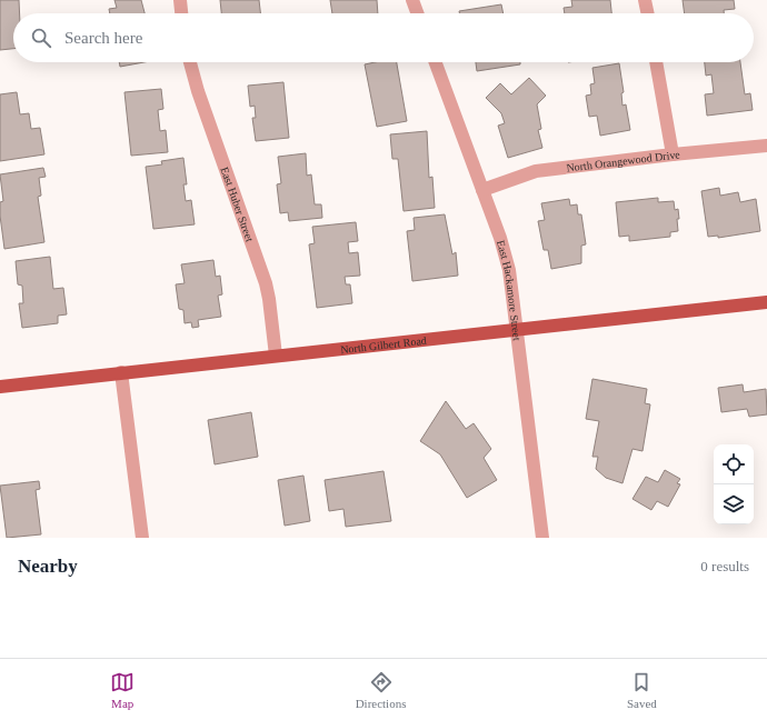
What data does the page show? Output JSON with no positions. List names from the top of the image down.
{
  "streets": {
    "main road": ["North Gilbert Road"],
    "street": ["North Orangewood Drive", "East Huber Street", "East Hackamore Street"]
  },
  "crossings": [
    ["North Orangewood Drive", "East Hackamore Street"],
    ["East Huber Street", "North Gilbert Road"],
    ["East Hackamore Street", "North Gilbert Road"]
  ],
  "page": {
    "search": "Search here",
    "heading": ["Nearby", "0 results"],
    "nav": ["Map", "Directions", "Saved"]
  }
}
